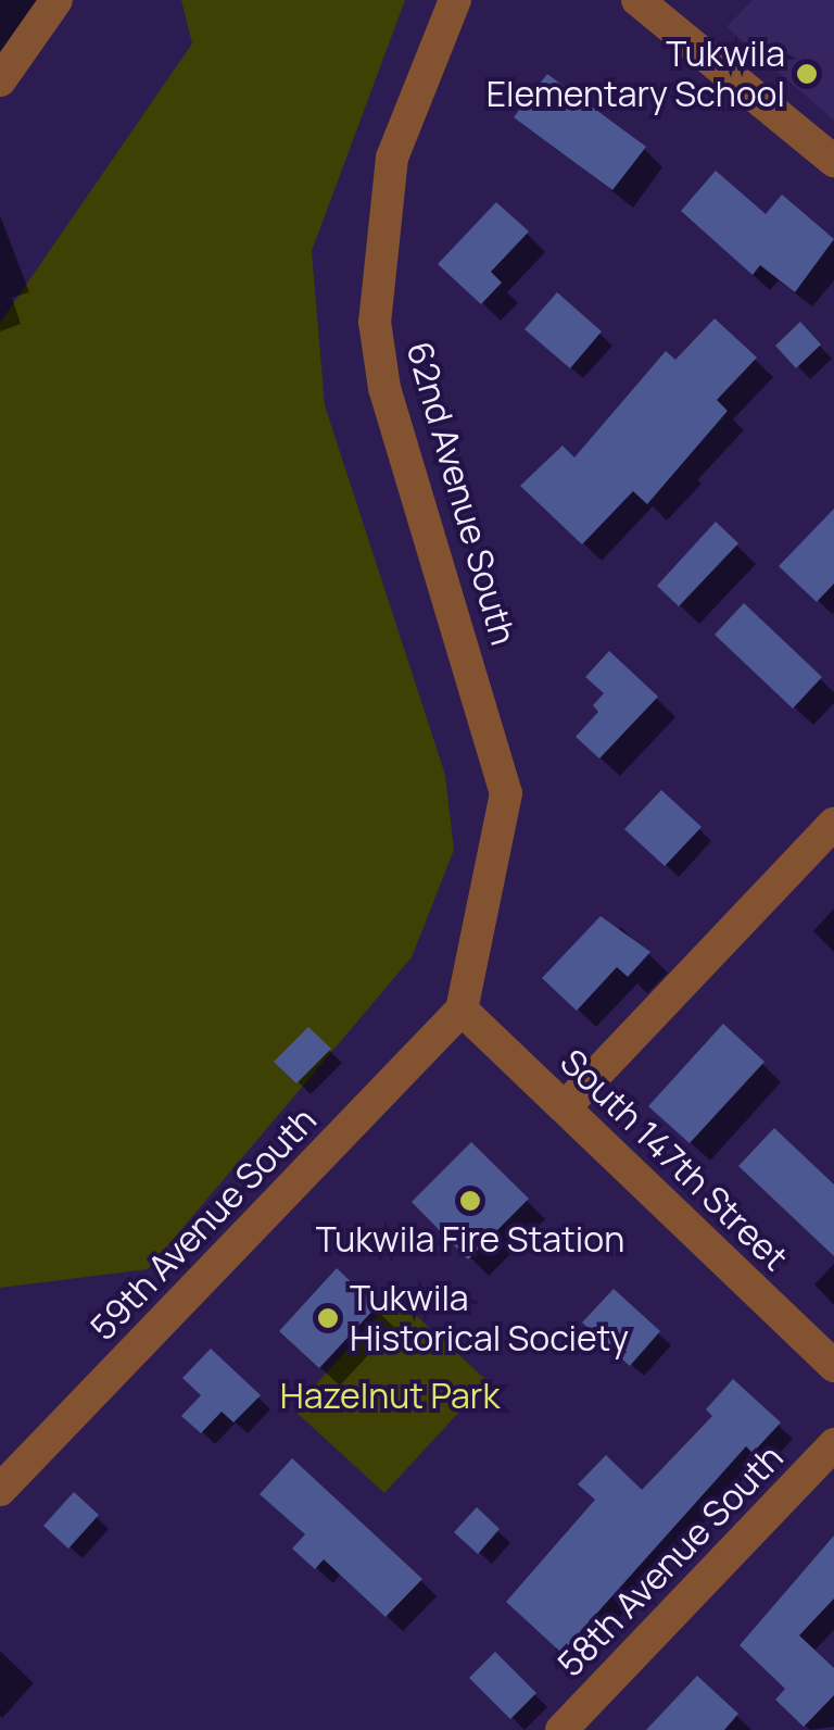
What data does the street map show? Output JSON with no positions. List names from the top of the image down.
{
  "streets": {
    "street": [
      "62nd Avenue South",
      "South 147th Street",
      "59th Avenue South",
      "58th Avenue South"
    ]
  },
  "crossings": [
    ["62nd Avenue South", "South 147th Street"],
    ["62nd Avenue South", "59th Avenue South"],
    ["South 147th Street", "59th Avenue South"]
  ],
  "parks": ["Hazelnut Park"],
  "places": ["Tukwila Elementary School", "Tukwila Fire Station", "Tukwila Historical Society"]
}
